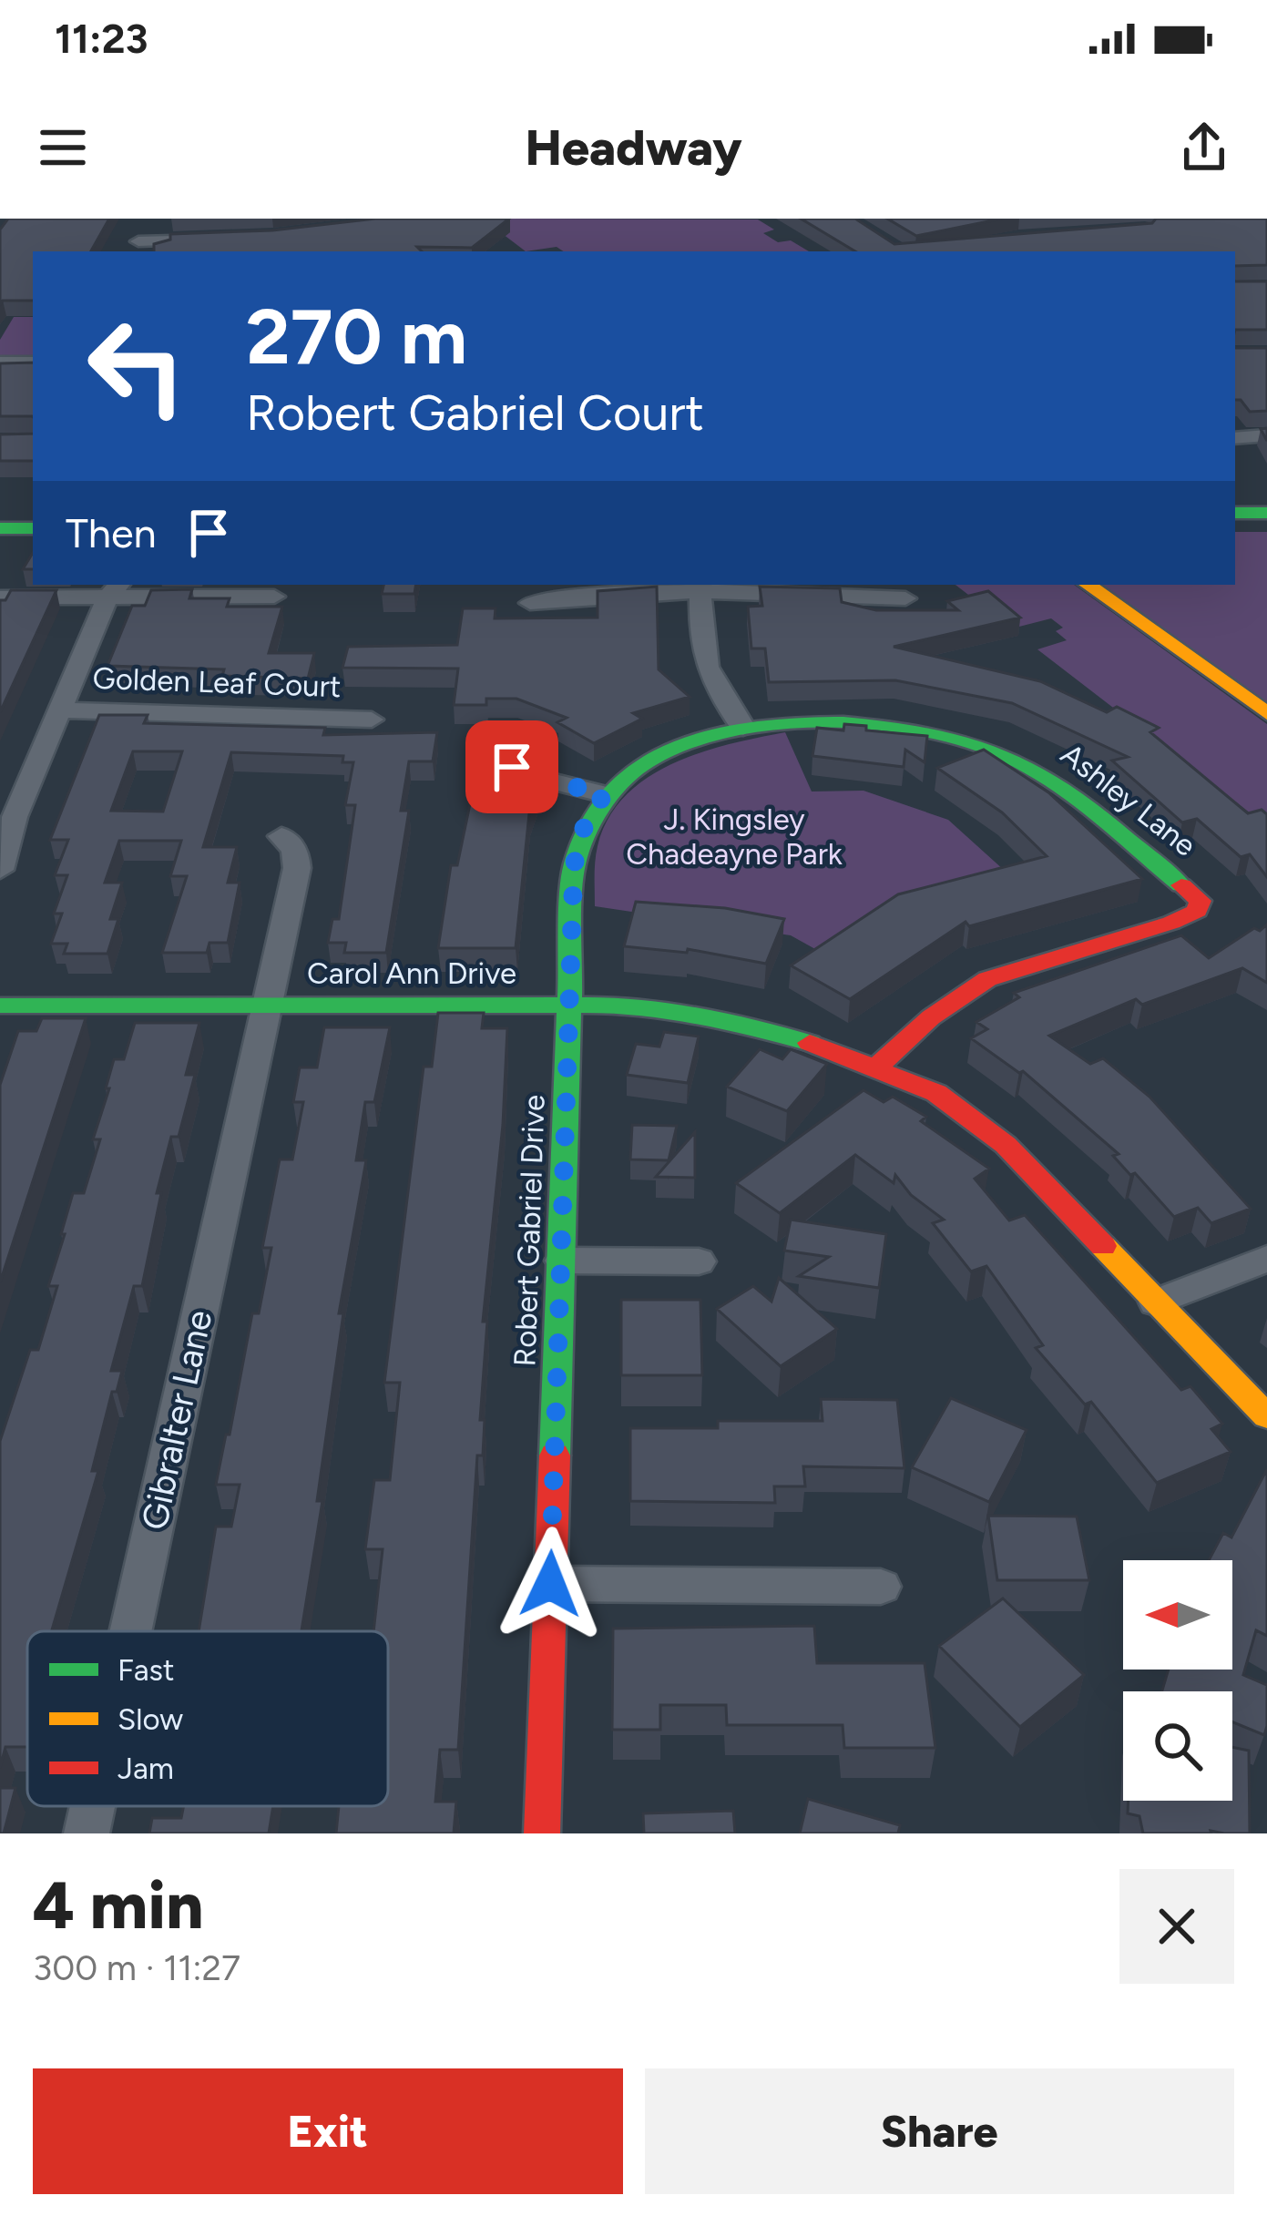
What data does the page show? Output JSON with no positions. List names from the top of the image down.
{
  "streets": {
    "street": [
      "Golden Leaf Court",
      "Ashley Lane",
      "Carol Ann Drive",
      "Robert Gabriel Drive",
      "Gibralter Lane"
    ]
  },
  "crossings": [
    ["Ashley Lane", "Carol Ann Drive"],
    ["Ashley Lane", "Robert Gabriel Drive"],
    ["Carol Ann Drive", "Robert Gabriel Drive"],
    ["Carol Ann Drive", "Gibralter Lane"]
  ],
  "parks": ["J. Kingsley Chadeayne Park"],
  "legend": ["Fast", "Slow", "Jam"],
  "north": "left",
  "page": {
    "status": "11:23",
    "header": "Headway",
    "turn": ["270 m", "Robert Gabriel Court"],
    "then": "Then",
    "heading": ["4 min", "300 m · 11:27"],
    "buttons": ["Exit", "Share"]
  }
}
